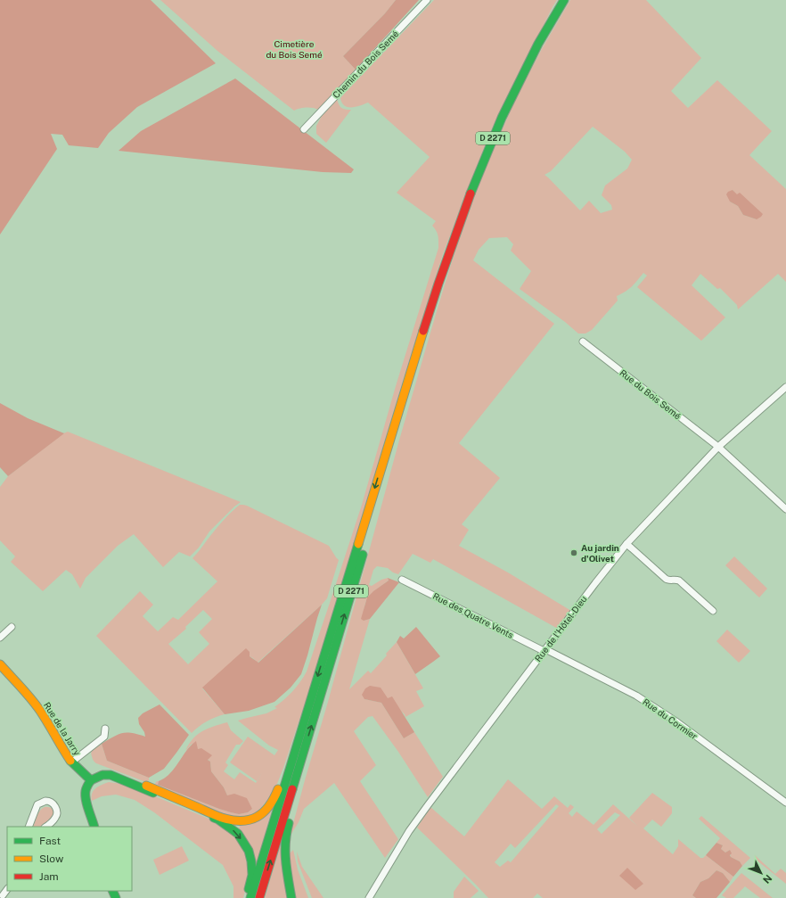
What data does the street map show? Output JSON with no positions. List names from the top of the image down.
{
  "streets": {
    "main road": ["D 2271", "Rue de la Jarry"],
    "street": [
      "Chemin du Bois Semé",
      "Rue du Bois Semé",
      "Rue des Quatre Vents",
      "Rue de l'Hôtel-Dieu",
      "Rue du Cormier"
    ]
  },
  "crossings": [
    ["Rue du Bois Semé", "Rue de l'Hôtel-Dieu"],
    ["Rue des Quatre Vents", "Rue de l'Hôtel-Dieu"],
    ["Rue des Quatre Vents", "Rue du Cormier"],
    ["Rue de l'Hôtel-Dieu", "Rue du Cormier"]
  ],
  "parks": ["Cimetière du Bois Semé"],
  "places": ["Au jardin d'Olivet"],
  "legend": ["Fast", "Slow", "Jam"],
  "north": "bottom right"
}
